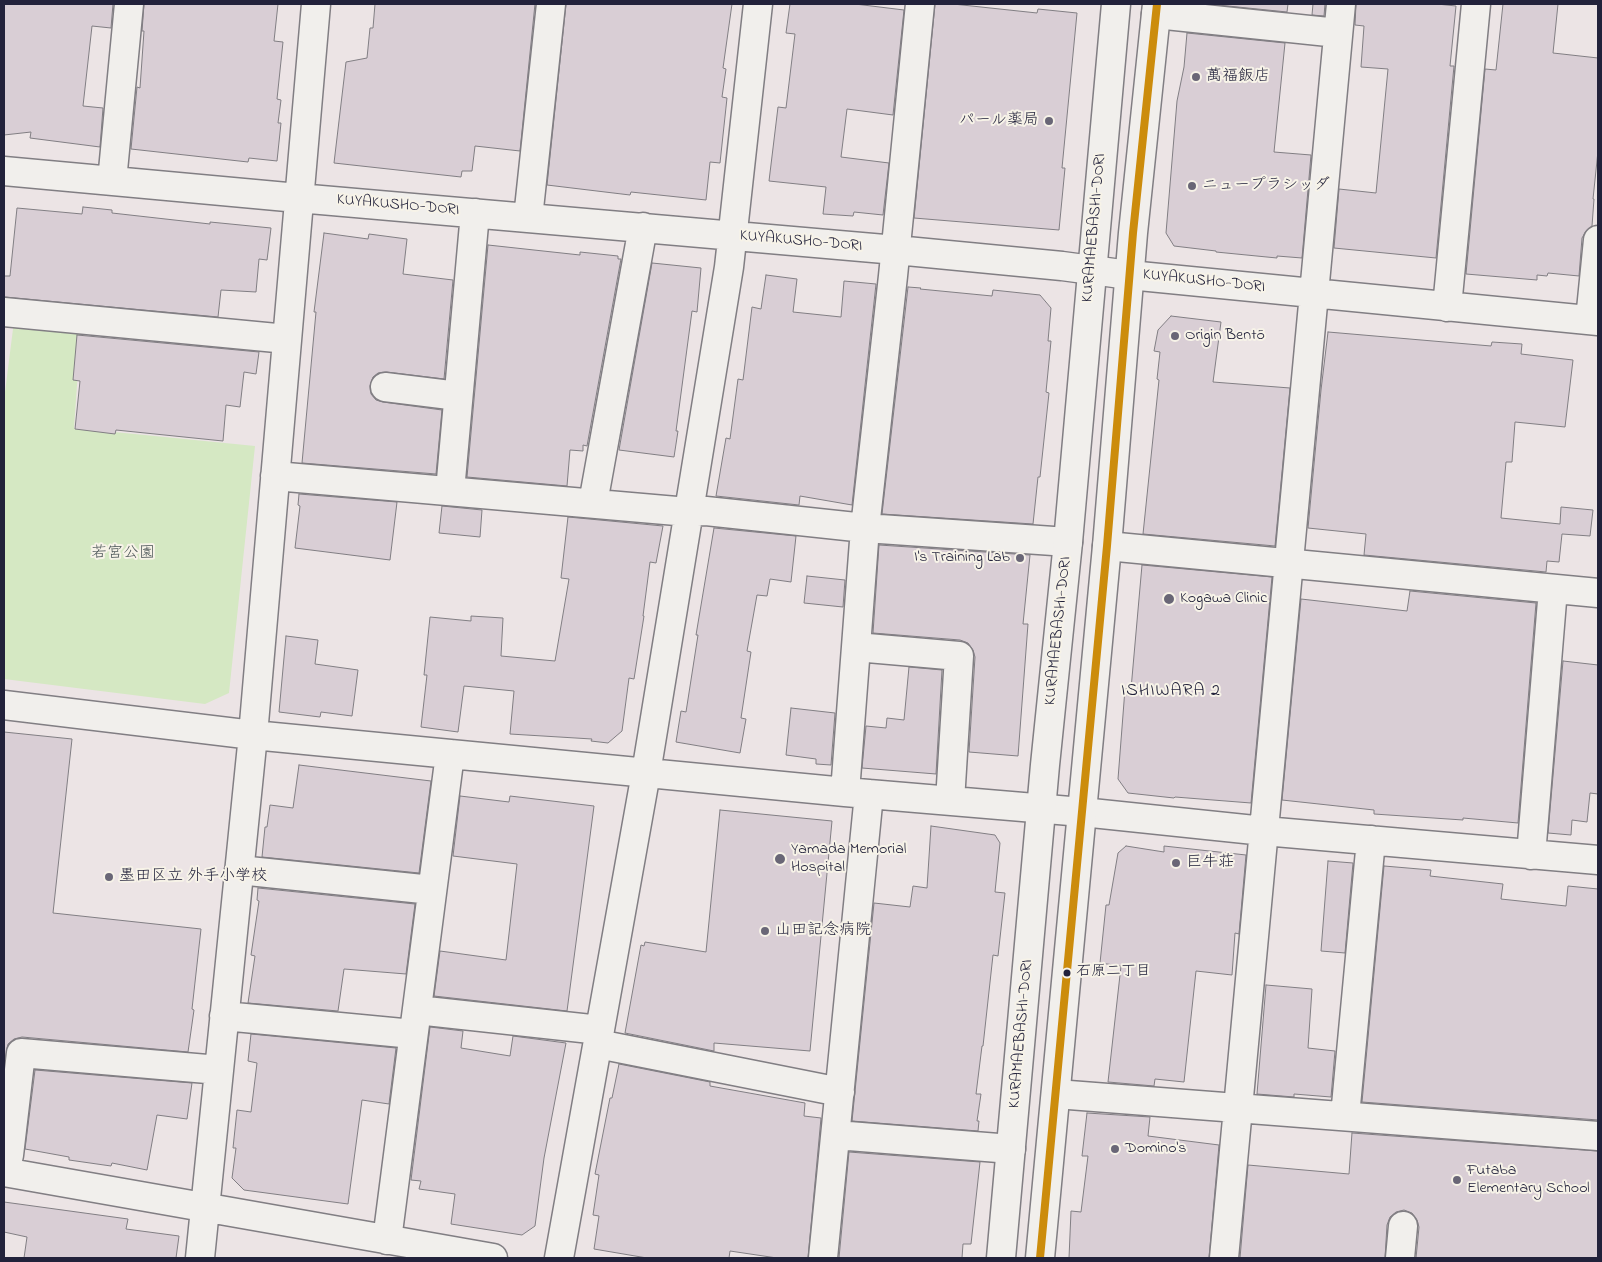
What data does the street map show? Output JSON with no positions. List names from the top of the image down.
{
  "streets": {
    "street": ["KUYAKUSHO-DORI", "KURAMAEBASHI-DORI"]
  },
  "crossings": [
    ["KUYAKUSHO-DORI", "KURAMAEBASHI-DORI"]
  ],
  "districts": ["ISHIWARA 2"],
  "parks": ["若宮公園"],
  "places": [
    "萬福飯店",
    "パール薬局",
    "ニュープラシッダ",
    "Origin Bentō",
    "I's Training Lab",
    "Kogawa Clinic",
    "Yamada Memorial Hospital",
    "巨牛荘",
    "墨田区立 外手小学校",
    "山田記念病院",
    "石原二丁目",
    "Domino's",
    "Futaba Elementary School"
  ]
}
